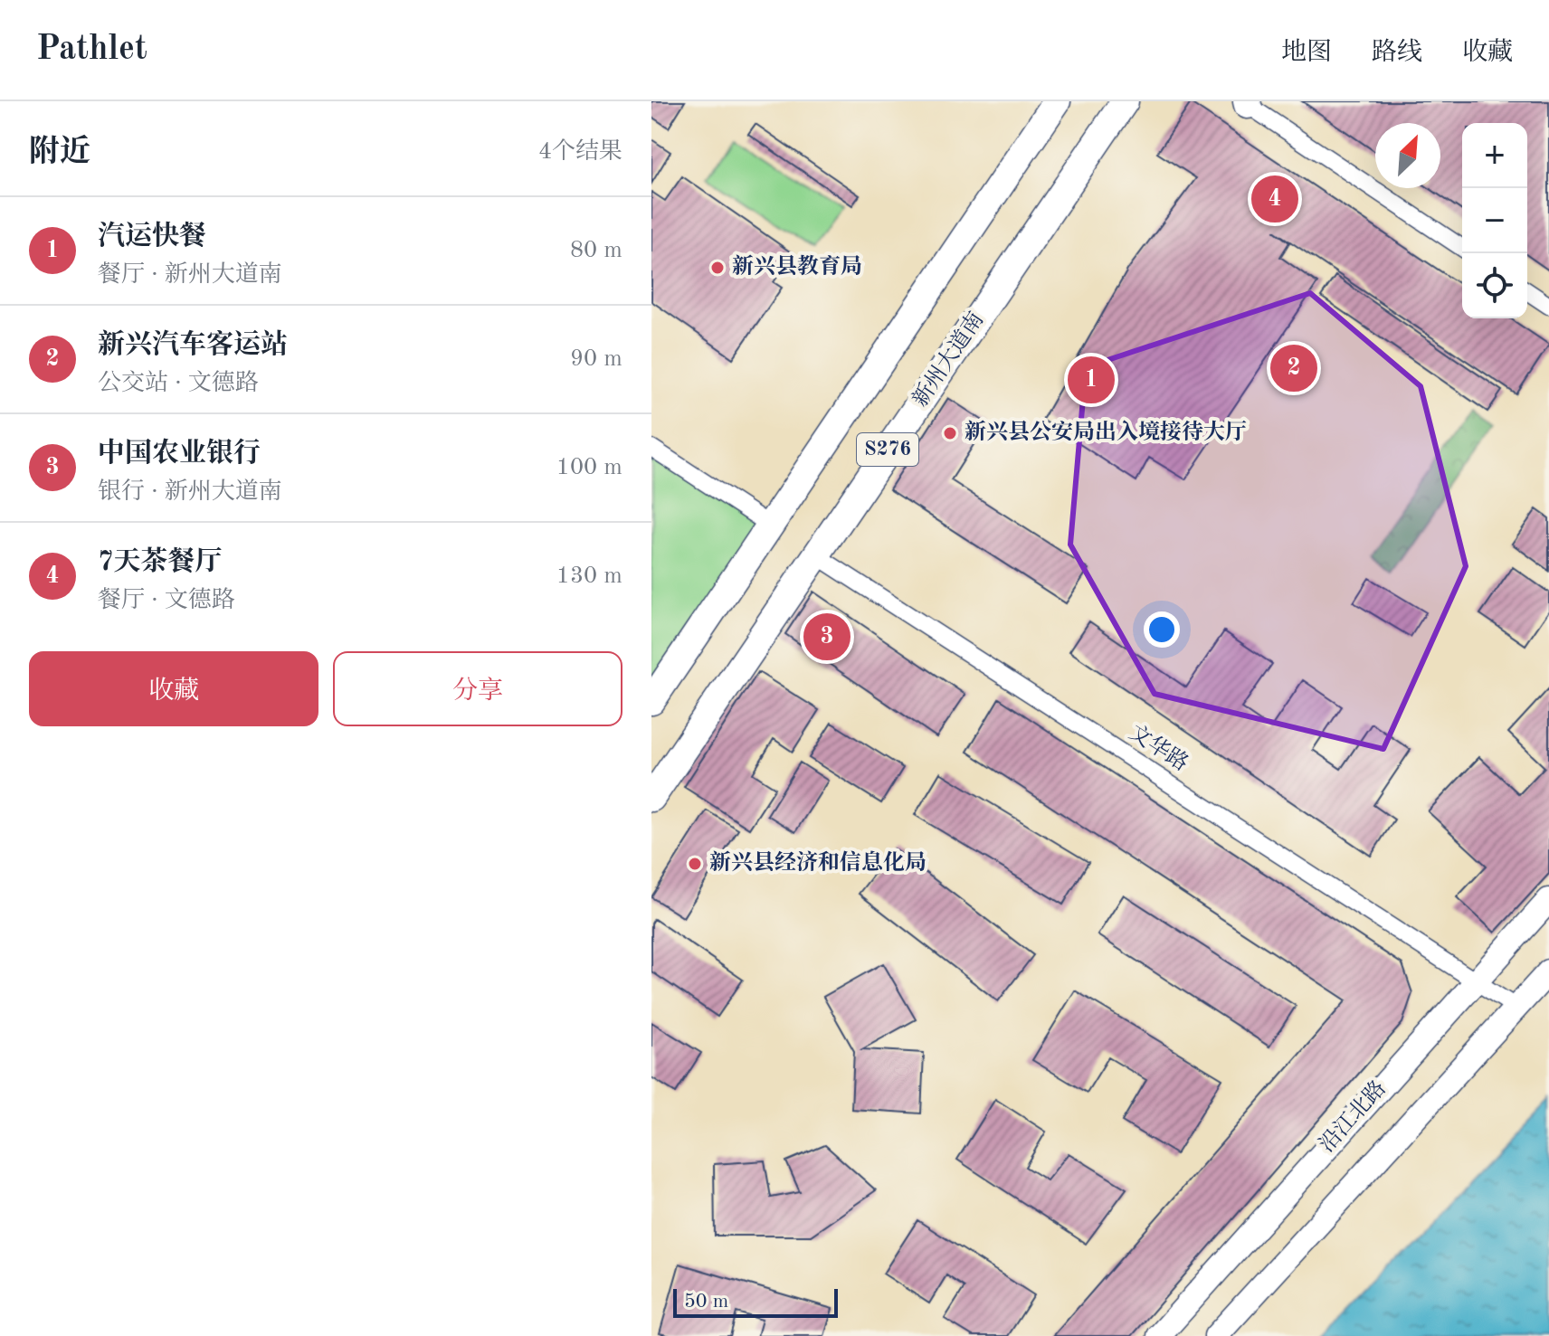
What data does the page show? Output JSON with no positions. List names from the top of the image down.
{
  "streets": {
    "main road": ["新州大道南", "S276", "沿江北路"],
    "street": ["文华路"]
  },
  "crossings": [
    ["新州大道南", "文华路"],
    ["文华路", "沿江北路"]
  ],
  "places": ["新兴县教育局", "新兴县公安局出入境接待大厅", "新兴县经济和信息化局"],
  "scale_bar": "50 m",
  "north": "top right",
  "page": {
    "header": "Pathlet",
    "nav": ["地图", "路线", "收藏"],
    "heading": ["附近", "4个结果"],
    "map_buttons": ["+", "−"],
    "pins": [
      "4",
      "2",
      "1",
      "3"
    ],
    "list": [
      {
        "mark": "1",
        "name": "汽运快餐",
        "note": "餐厅 · 新州大道南",
        "value": "80 m"
      },
      {
        "mark": "2",
        "name": "新兴汽车客运站",
        "note": "公交站 · 文德路",
        "value": "90 m"
      },
      {
        "mark": "3",
        "name": "中国农业银行",
        "note": "银行 · 新州大道南",
        "value": "100 m"
      },
      {
        "mark": "4",
        "name": "7天茶餐厅",
        "note": "餐厅 · 文德路",
        "value": "130 m"
      }
    ],
    "buttons": ["收藏", "分享"],
    "scale": "50 m"
  }
}
